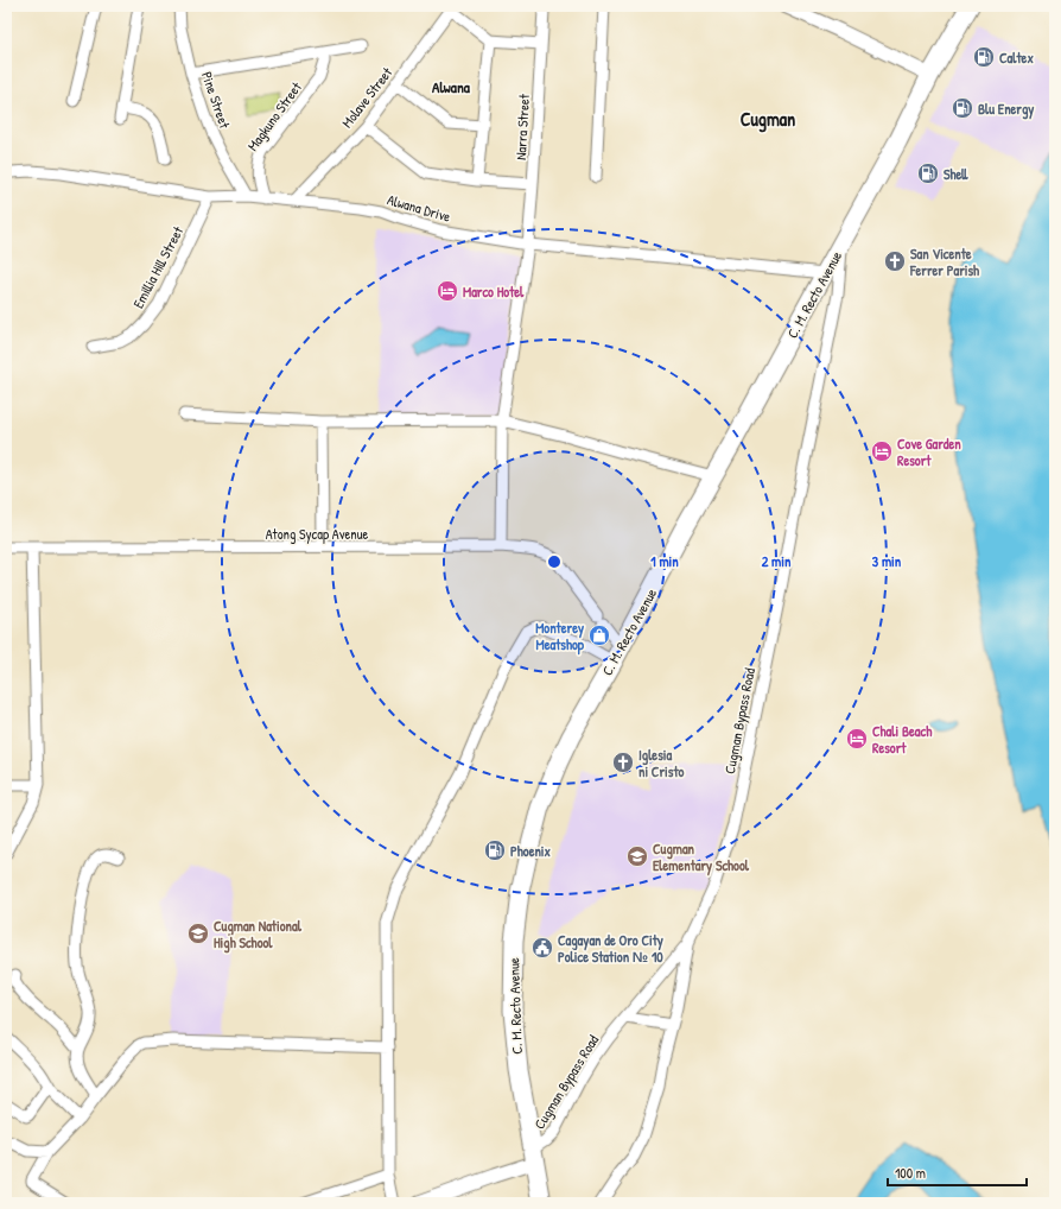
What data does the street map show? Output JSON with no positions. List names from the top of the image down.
{
  "streets": {
    "highway": ["C. M. Recto Avenue"],
    "street": [
      "Molave Street",
      "Pine Street",
      "Magkuno Street",
      "Narra Street",
      "Alwana Drive",
      "Emillia Hill Street",
      "Atong Sycap Avenue",
      "Cugman Bypass Road"
    ]
  },
  "crossings": [
    ["Molave Street", "Alwana Drive"],
    ["Pine Street", "Alwana Drive"],
    ["Magkuno Street", "Alwana Drive"],
    ["Narra Street", "Alwana Drive"],
    ["Narra Street", "Atong Sycap Avenue"],
    ["Alwana Drive", "Emillia Hill Street"],
    ["Alwana Drive", "C. M. Recto Avenue"],
    ["C. M. Recto Avenue", "Atong Sycap Avenue"],
    ["C. M. Recto Avenue", "Cugman Bypass Road"]
  ],
  "districts": ["Alwana", "Cugman"],
  "places": {
    "fuel station": [
      "Caltex",
      "Blu Energy",
      "Shell",
      "Phoenix"
    ],
    "church": ["San Vicente Ferrer Parish", "Iglesia ni Cristo"],
    "hotel": ["Marco Hotel", "Cove Garden Resort", "Chali Beach Resort"],
    "shop": ["Monterey Meatshop"],
    "school or university": ["Cugman Elementary School", "Cugman National High School"],
    "public building": ["Cagayan de Oro City Police Station № 10"]
  },
  "scale_bar": "100 m",
  "rings": ["1 min", "2 min", "3 min"]
}
